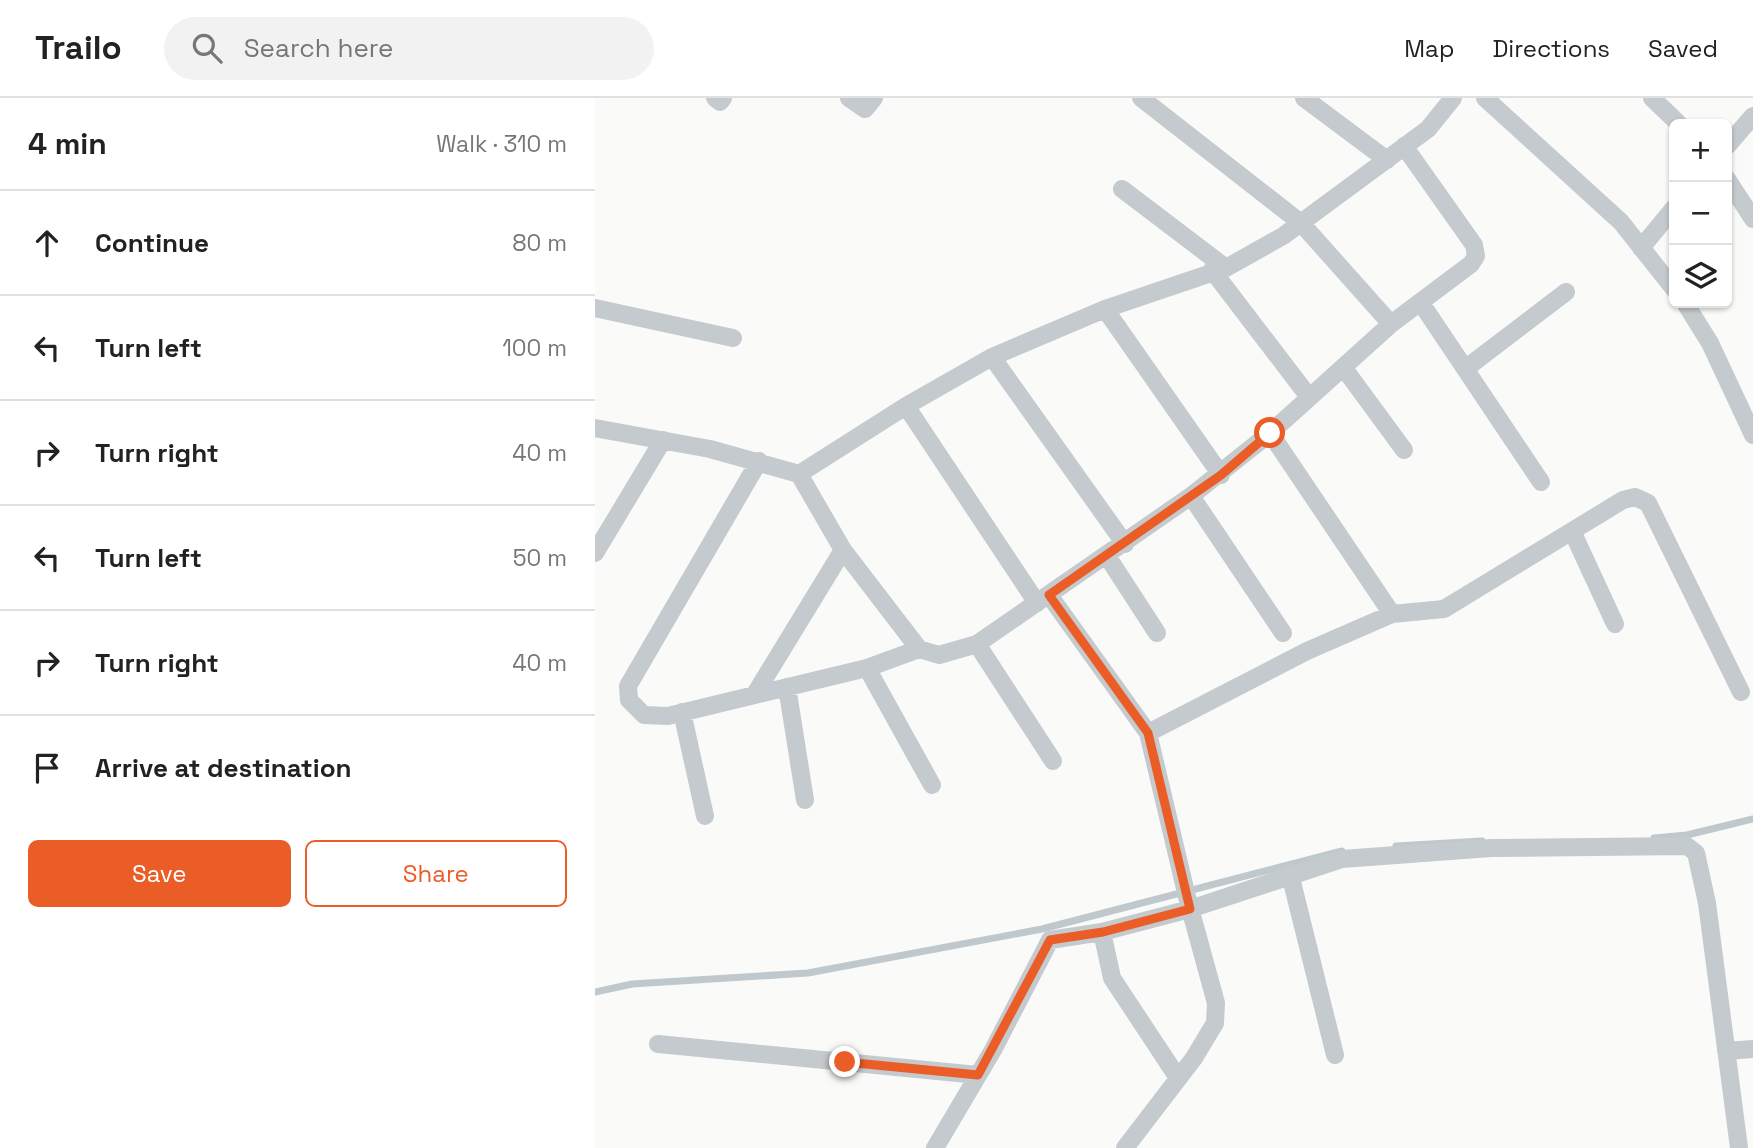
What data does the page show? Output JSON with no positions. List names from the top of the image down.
{
  "page": {
    "header": "Trailo",
    "search": "Search here",
    "nav": ["Map", "Directions", "Saved"],
    "heading": ["4 min", "Walk · 310 m"],
    "map_buttons": ["+", "−"],
    "list": [
      ["Continue", "80 m"],
      ["Turn left", "100 m"],
      ["Turn right", "40 m"],
      ["Turn left", "50 m"],
      ["Turn right", "40 m"],
      "Arrive at destination"
    ],
    "buttons": ["Save", "Share"]
  }
}
